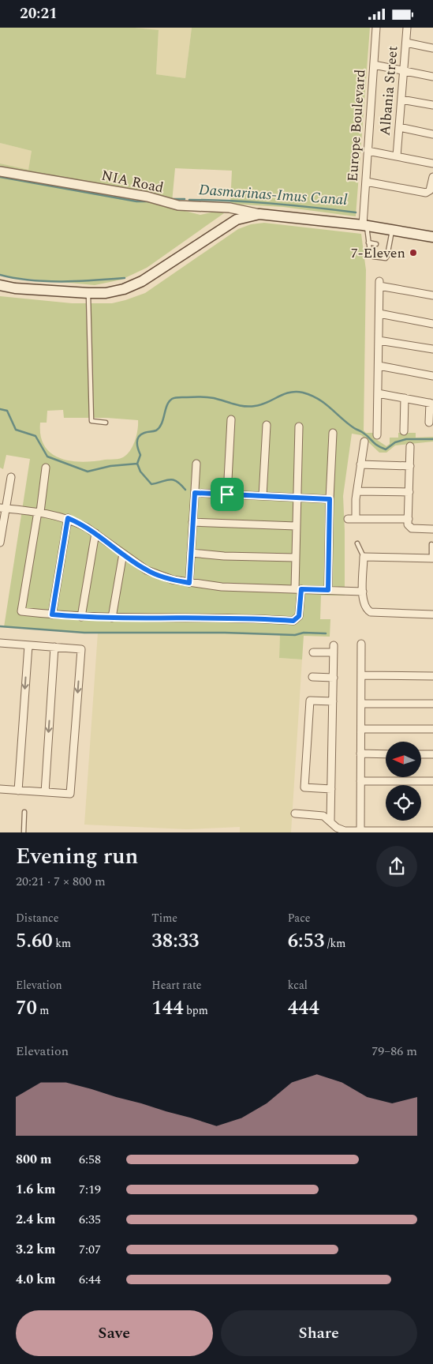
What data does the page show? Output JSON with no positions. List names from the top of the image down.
{
  "streets": {
    "street": ["Albania Street", "Europe Boulevard", "NIA Road"]
  },
  "water": ["Dasmarinas-Imus Canal"],
  "places": ["7-Eleven"],
  "north": "left",
  "page": {
    "status": "20:21",
    "heading": ["Evening run", "20:21 · 7 × 800 m"],
    "stats": [
      ["Distance", "5.60 km"],
      ["Time", "38:33"],
      ["Pace", "6:53 /km"],
      ["Elevation", "70 m"],
      ["Heart rate", "144 bpm"],
      ["kcal", "444"]
    ],
    "chart": ["Elevation", "79–86 m"],
    "list": [
      {
        "name": "800 m",
        "note": "6:58"
      },
      {
        "name": "1.6 km",
        "note": "7:19"
      },
      {
        "name": "2.4 km",
        "note": "6:35"
      },
      {
        "name": "3.2 km",
        "note": "7:07"
      },
      {
        "name": "4.0 km",
        "note": "6:44"
      }
    ],
    "buttons": ["Save", "Share"]
  }
}
